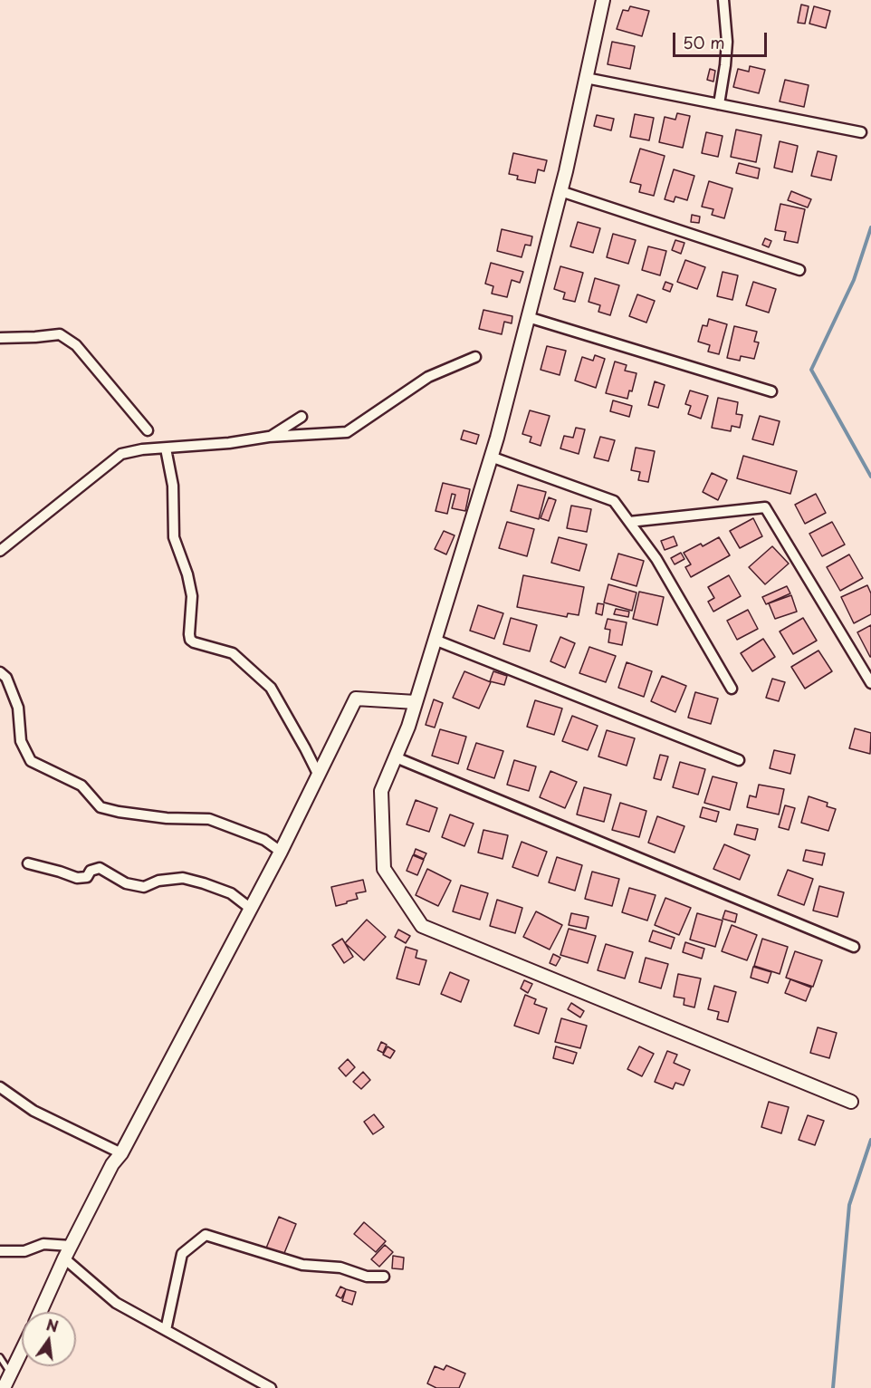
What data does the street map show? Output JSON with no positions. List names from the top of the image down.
{
  "scale_bar": "50 m",
  "north": "top"
}
